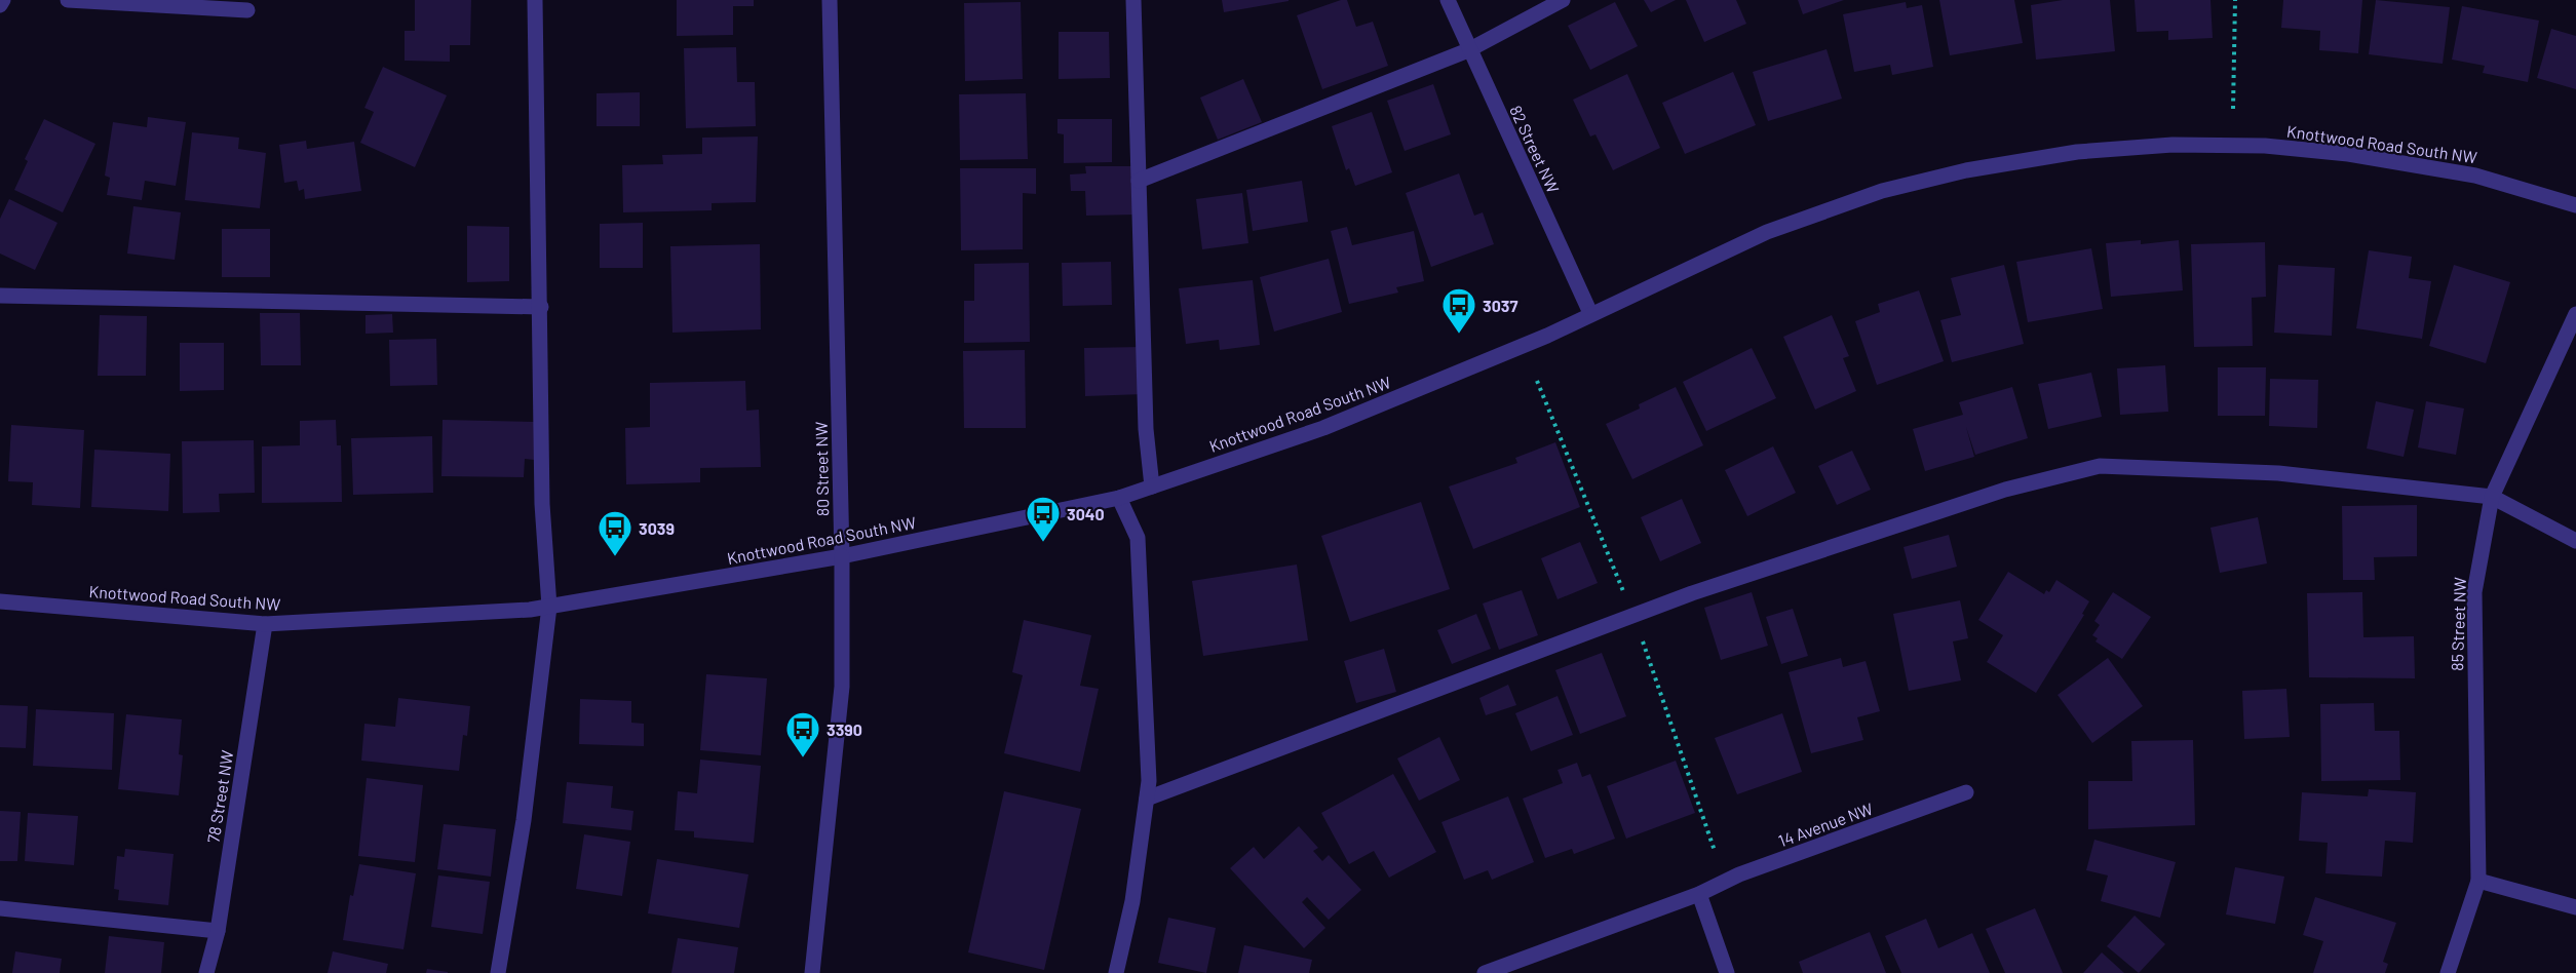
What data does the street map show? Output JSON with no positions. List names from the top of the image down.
{
  "streets": {
    "street": [
      "Knottwood Road South NW",
      "82 Street NW",
      "80 Street NW",
      "85 Street NW",
      "78 Street NW",
      "14 Avenue NW"
    ]
  },
  "crossings": [
    ["Knottwood Road South NW", "82 Street NW"],
    ["Knottwood Road South NW", "80 Street NW"],
    ["Knottwood Road South NW", "78 Street NW"]
  ],
  "places": {
    "bus stop": [
      "3037",
      "3040",
      "3039",
      "3390"
    ]
  }
}
